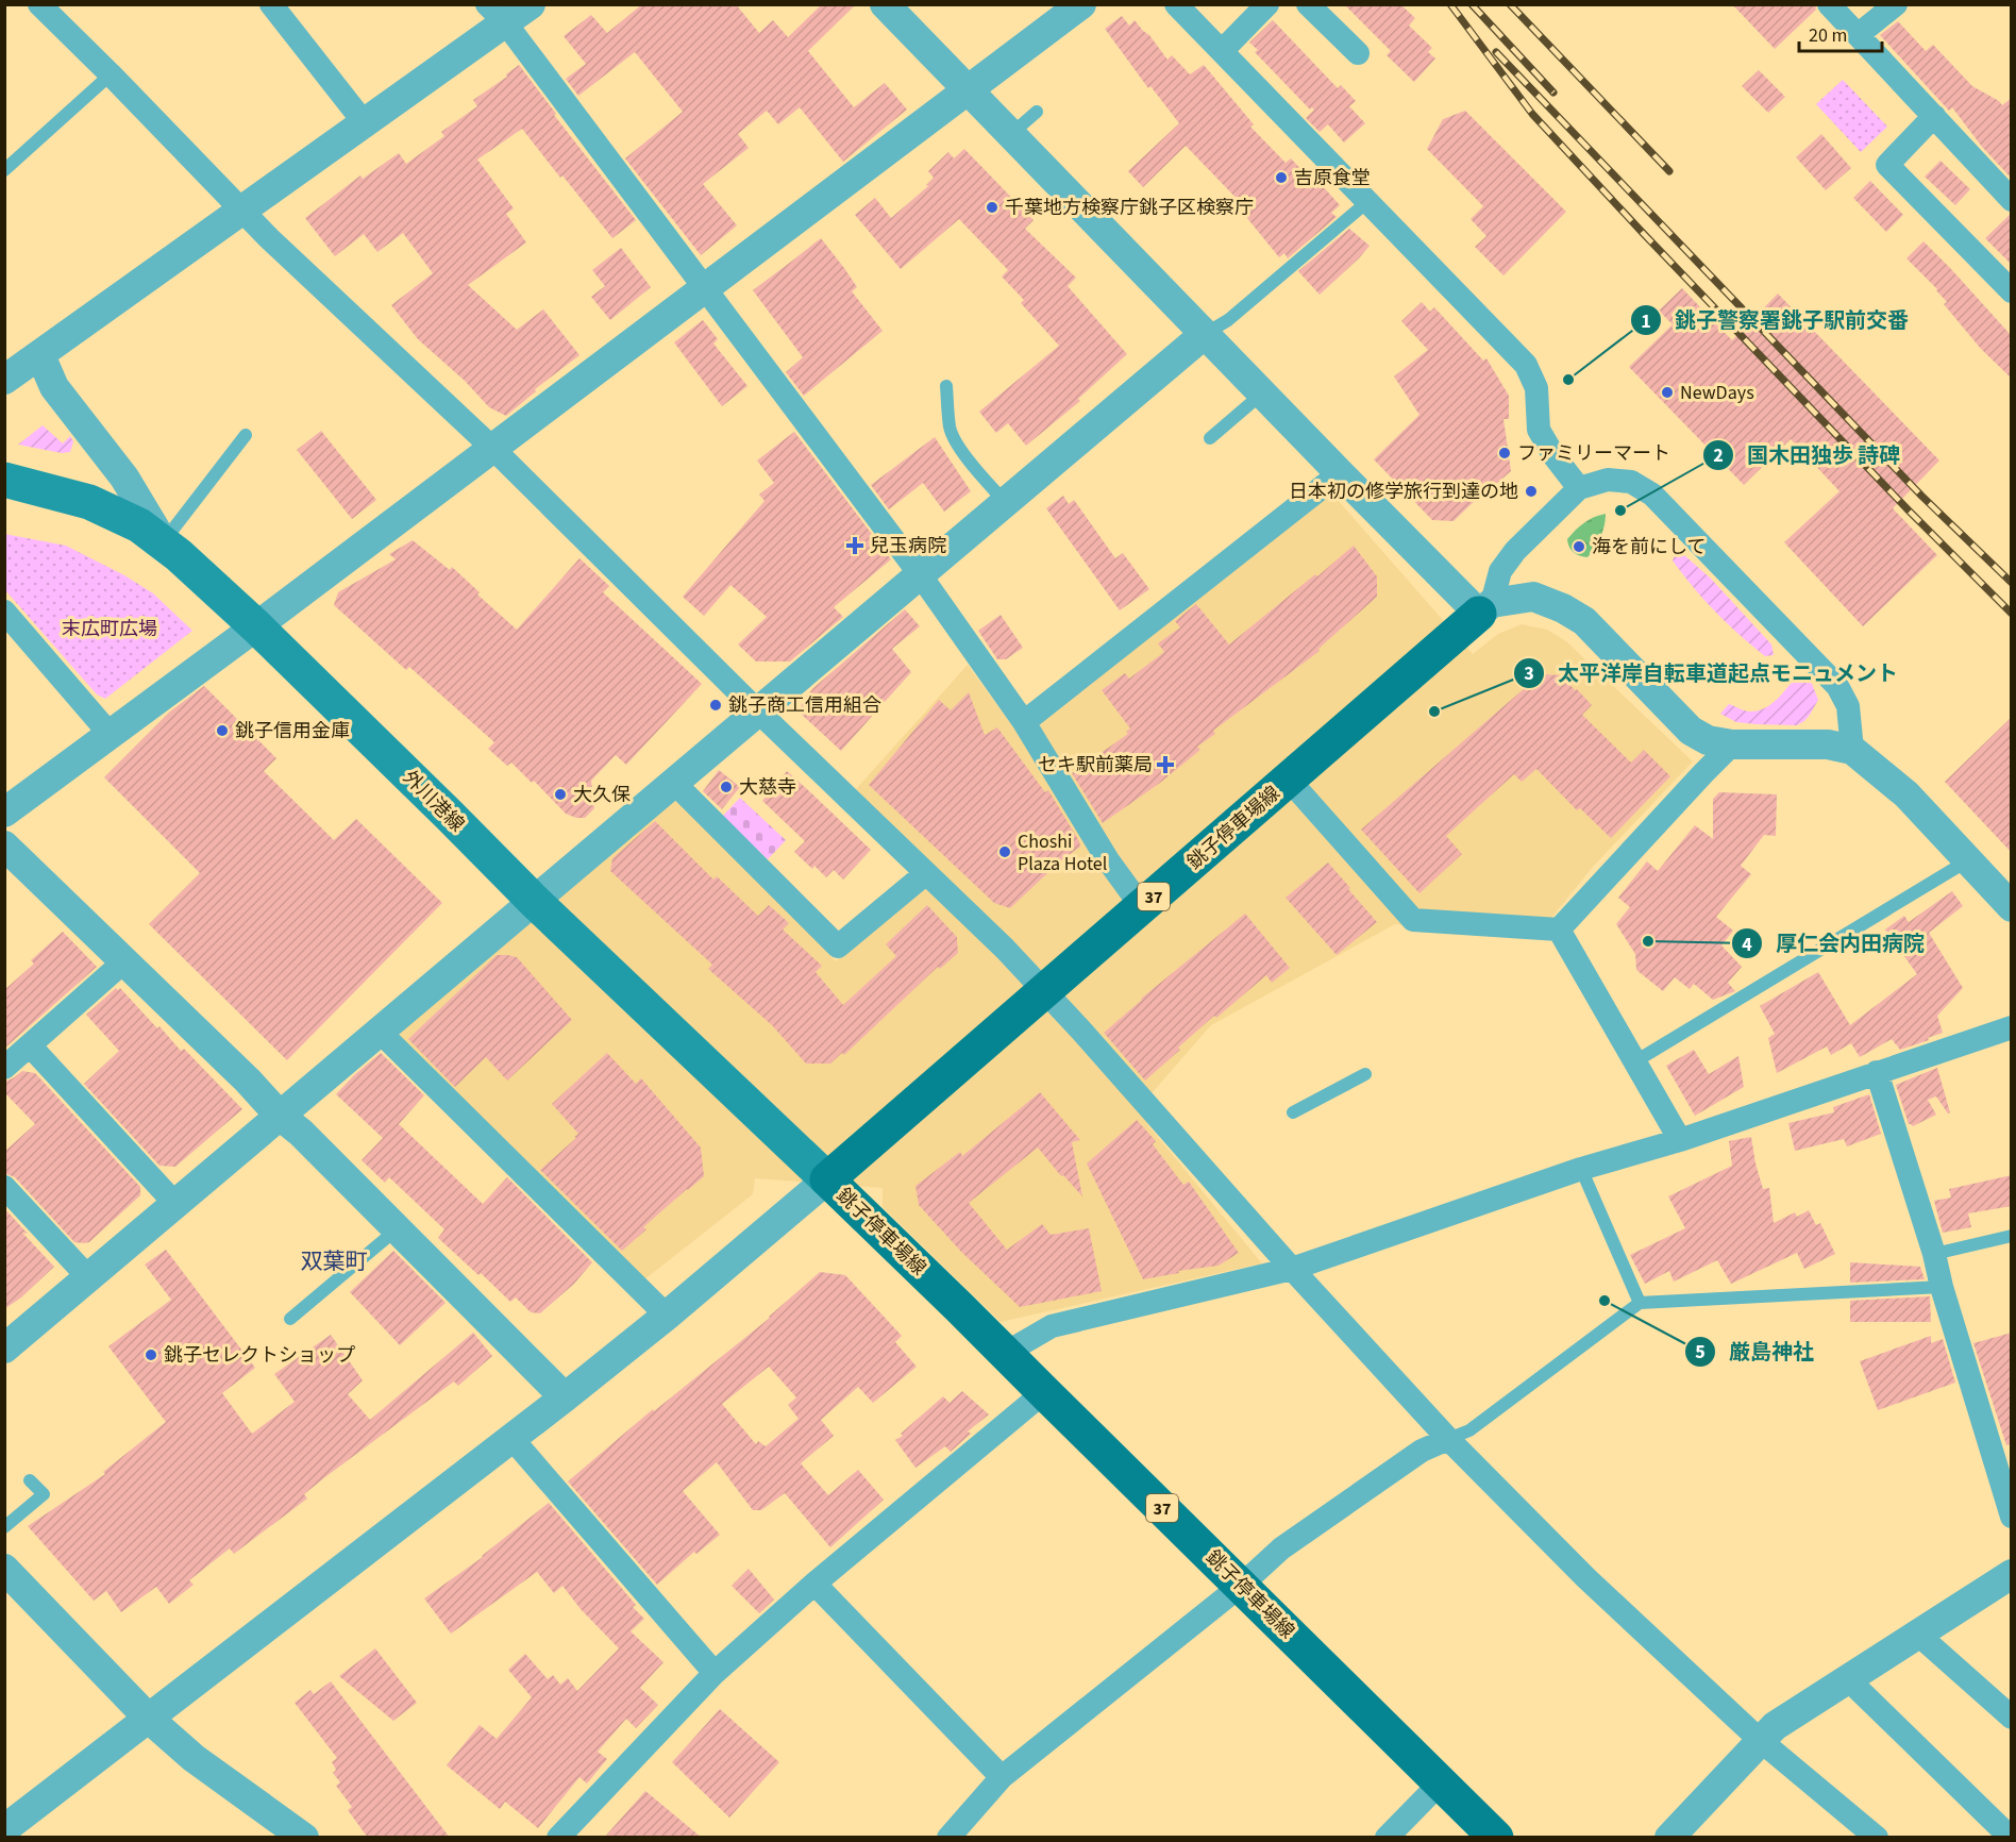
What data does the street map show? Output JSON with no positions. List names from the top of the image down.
{
  "streets": {
    "main road": ["外川港線", "銚子停車場線", "37"]
  },
  "crossings": [
    ["外川港線", "銚子停車場線"]
  ],
  "districts": ["双葉町"],
  "parks": ["末広町広場"],
  "places": {
    "other": [
      "吉原食堂",
      "千葉地方検察庁銚子区検察庁",
      "銚子警察署銚子駅前交番",
      "NewDays",
      "ファミリーマート",
      "日本初の修学旅行到達の地",
      "国木田独歩 詩碑",
      "海を前にして",
      "銚子商工信用組合",
      "太平洋岸自転車道起点モニュメント",
      "銚子信用金庫",
      "大慈寺",
      "大久保",
      "Choshi Plaza Hotel",
      "厚仁会内田病院",
      "厳島神社",
      "銚子セレクトショップ"
    ],
    "health": ["兒玉病院", "セキ駅前薬局"]
  },
  "scale_bar": "20 m"
}
